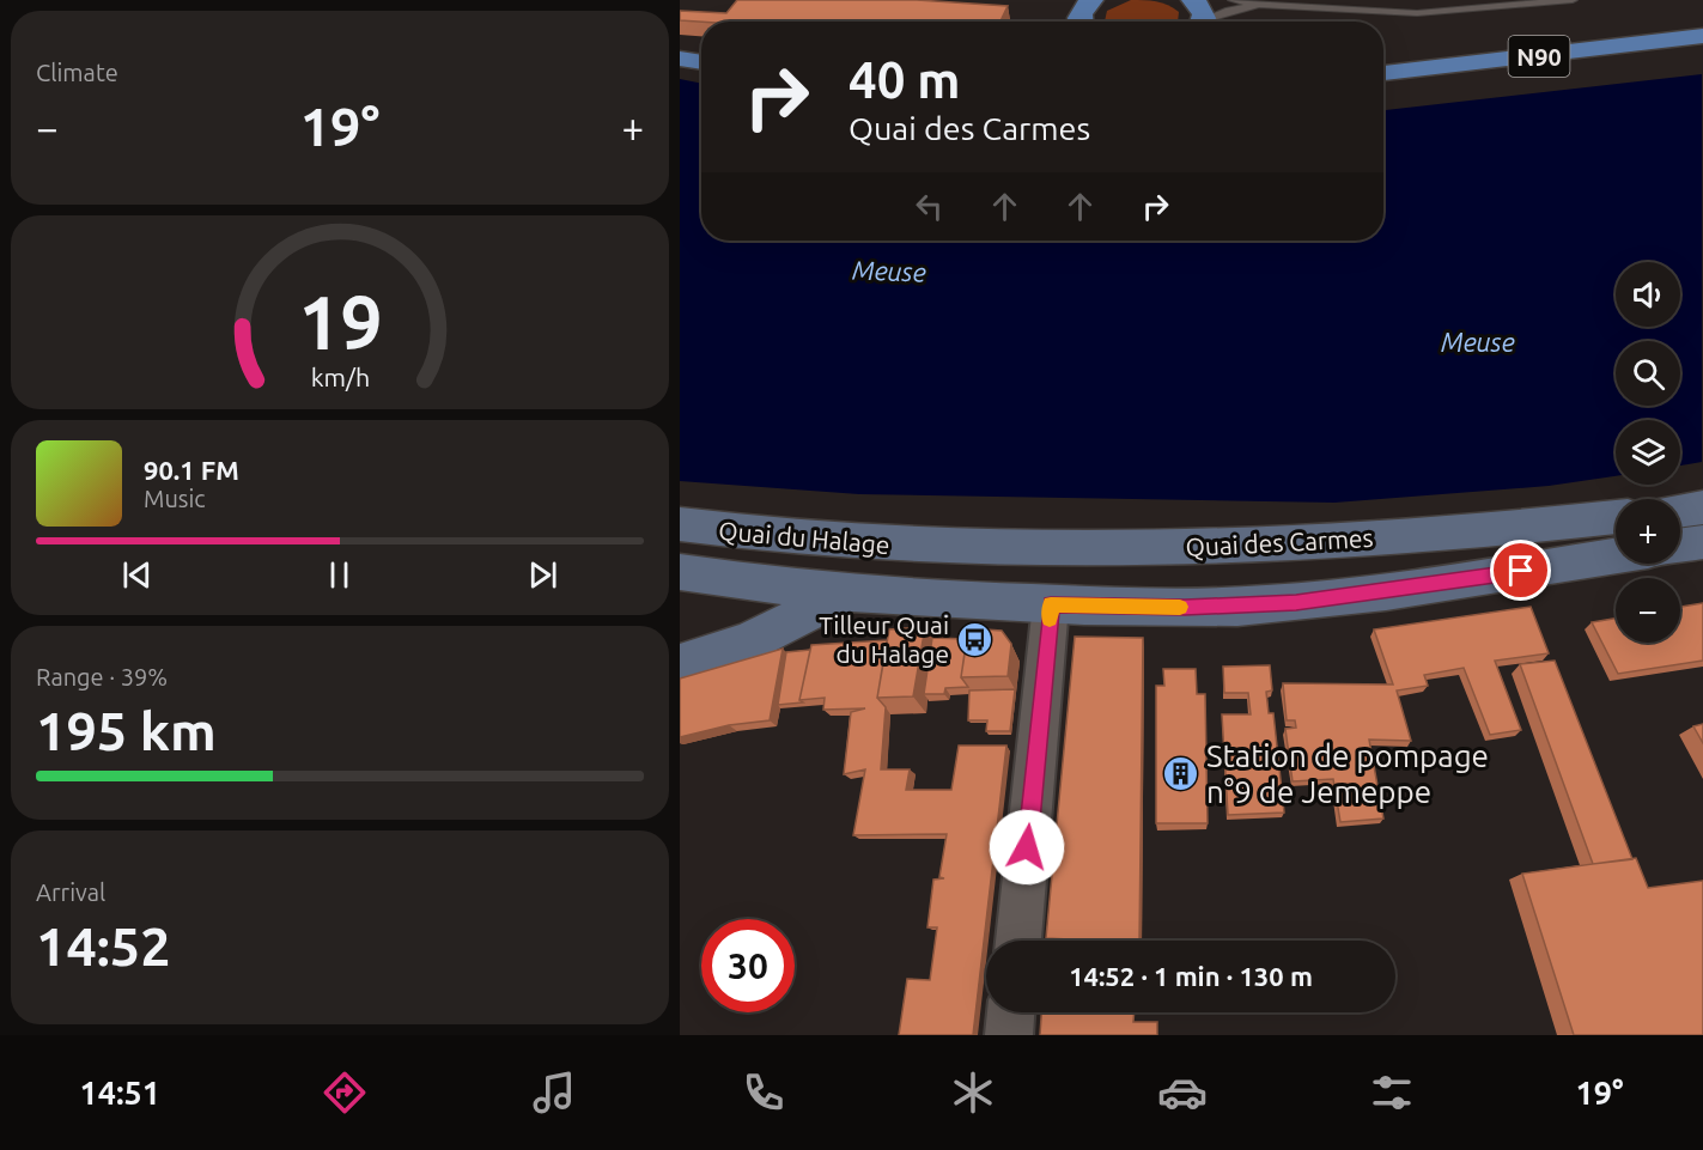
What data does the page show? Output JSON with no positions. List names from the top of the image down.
{
  "streets": {
    "main road": ["N90", "Quai du Halage", "Quai des Carmes"]
  },
  "crossings": [
    ["Quai du Halage", "Quai des Carmes"]
  ],
  "water": ["Meuse"],
  "places": {
    "bus stop": ["Tilleur Quai du Halage"],
    "building": ["Station de pompage n°9 de Jemeppe"]
  },
  "page": {
    "tile": [
      "Climate",
      ["Range · 39%", "195 km"],
      ["Arrival", "14:52"]
    ],
    "turn": ["40 m", "Quai des Carmes"],
    "heat": ["−", "19°", "+"],
    "map_buttons": ["+", "−"],
    "song": ["90.1 FM", "Music"],
    "limit": "30",
    "trip": "14:52 · 1 min · 130 m",
    "tabs": ["14:51", "19°"],
    "gauge": ["19", "km/h"]
  }
}
